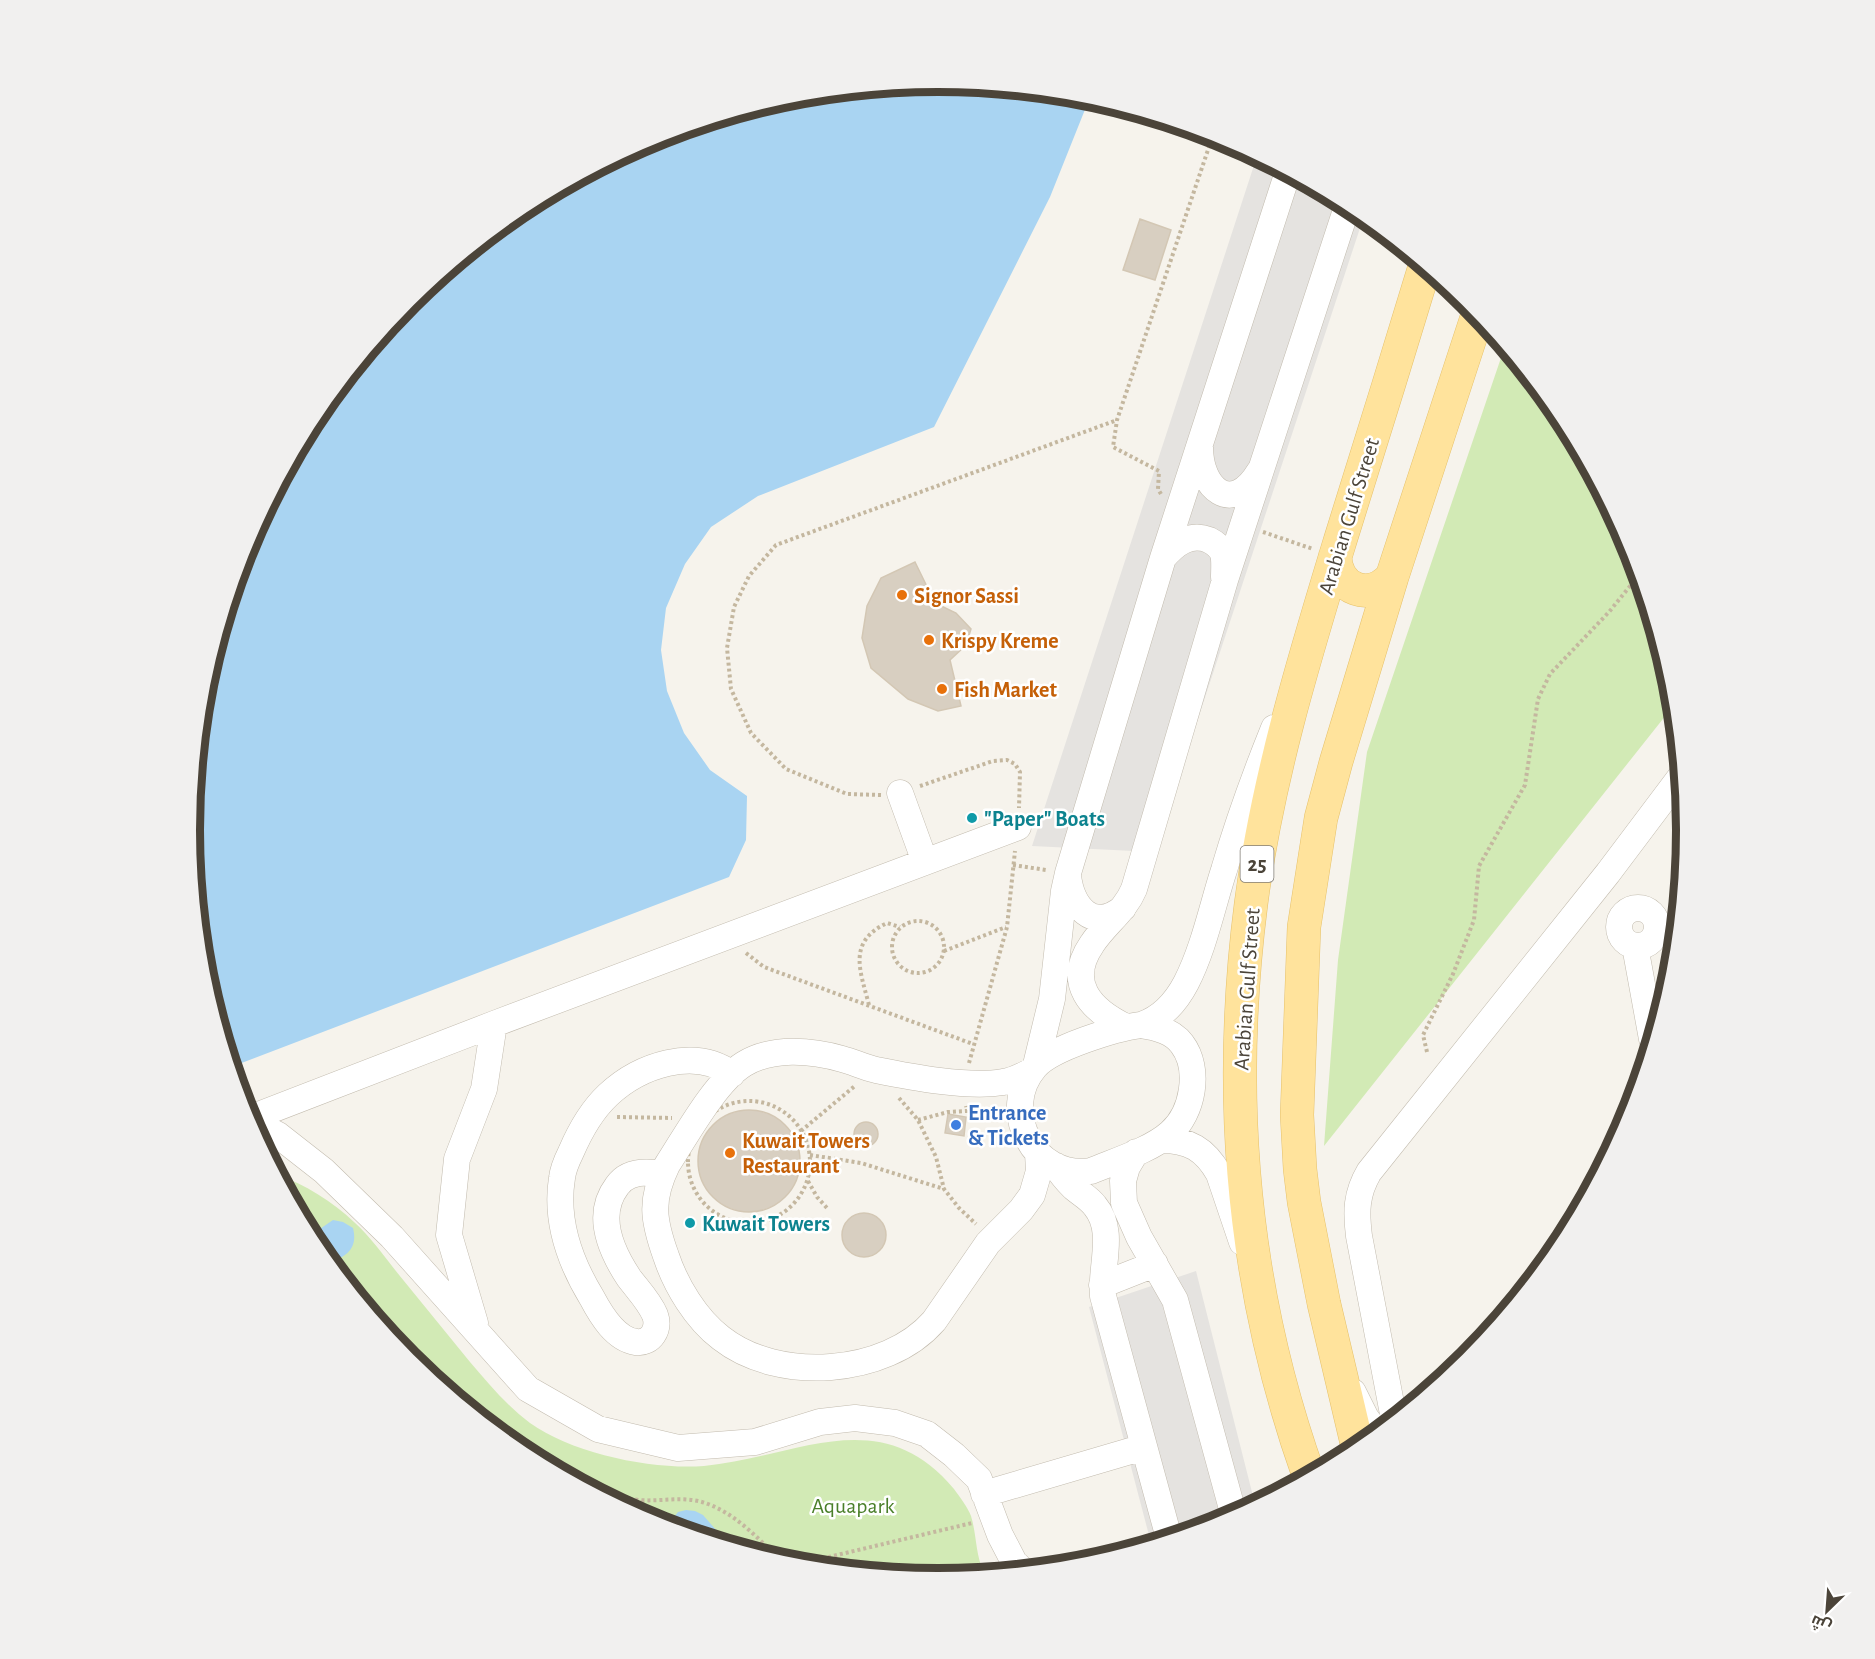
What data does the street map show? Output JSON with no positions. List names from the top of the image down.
{
  "streets": {
    "main road": ["Arabian Gulf Street", "25"]
  },
  "parks": ["Aquapark"],
  "places": [
    "Signor Sassi",
    "Krispy Kreme",
    "Fish Market",
    "\"Paper\" Boats",
    "Entrance & Tickets",
    "Kuwait Towers Restaurant",
    "Kuwait Towers"
  ],
  "north": "bottom left"
}
